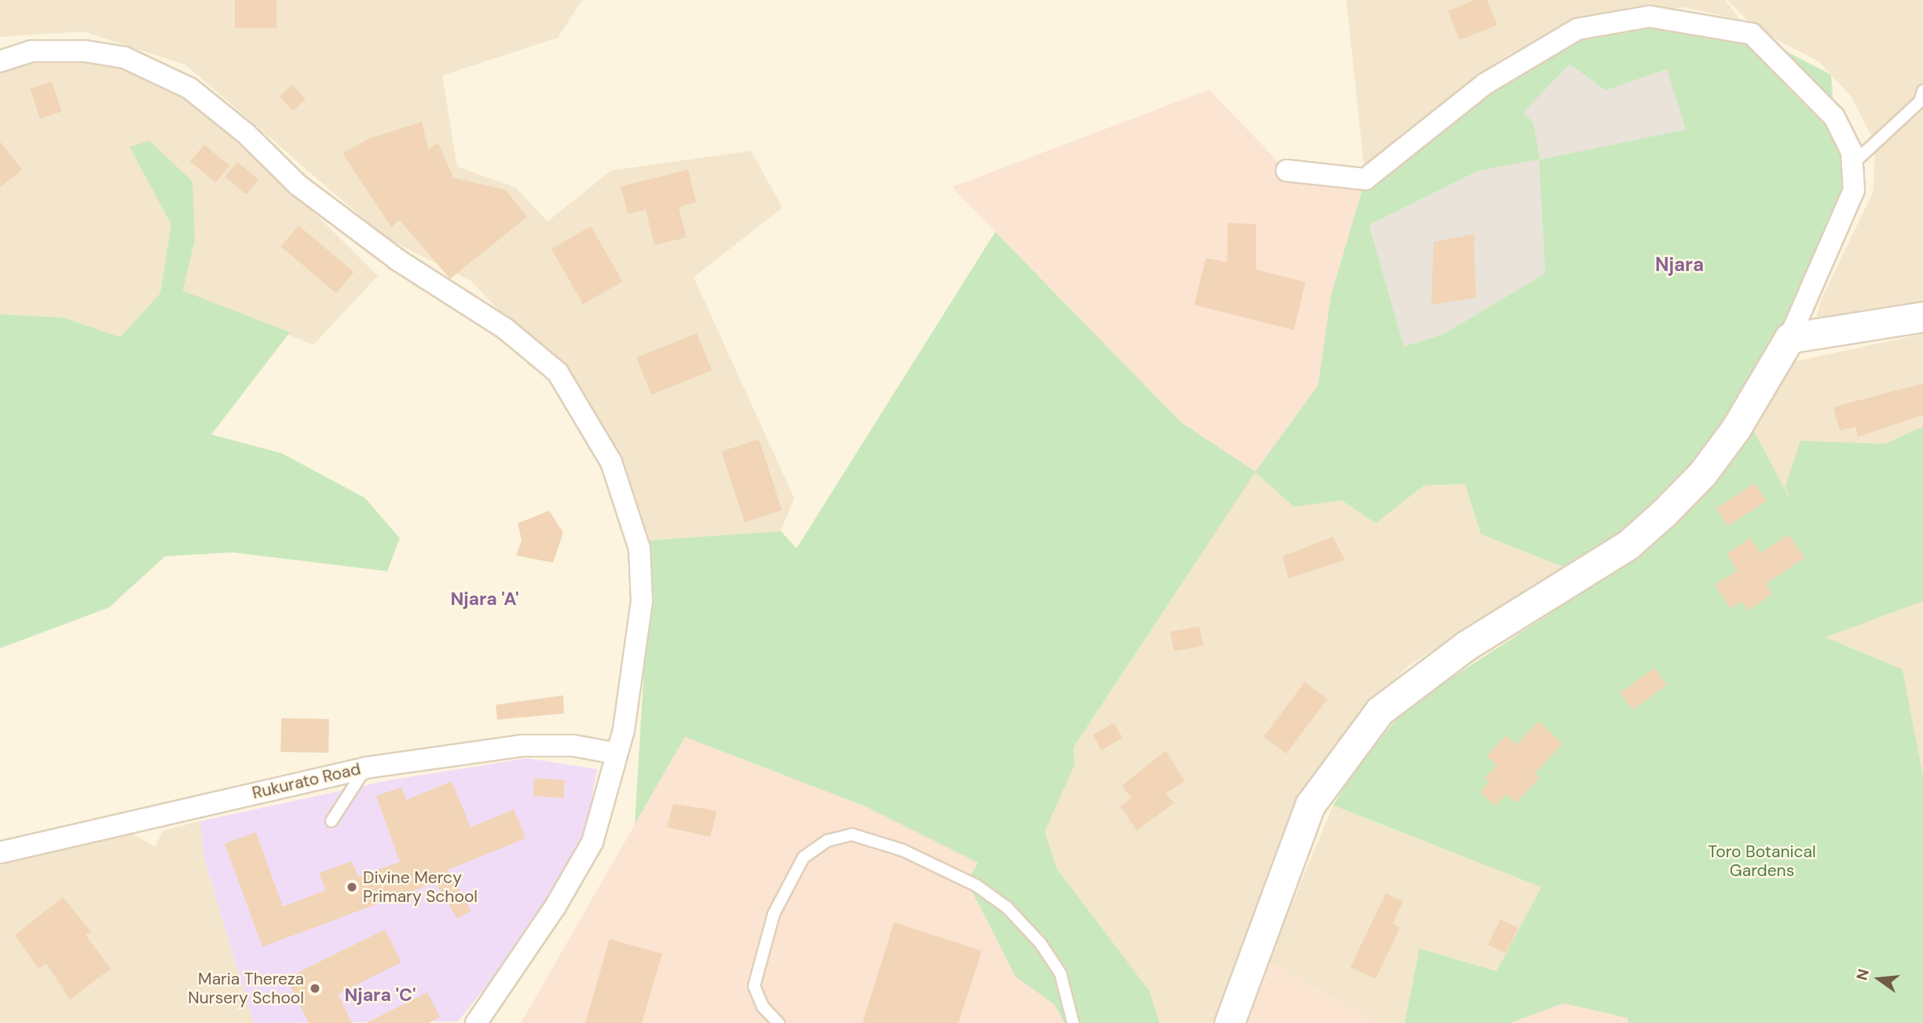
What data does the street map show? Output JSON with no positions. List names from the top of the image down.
{
  "streets": {
    "street": ["Rukurato Road"]
  },
  "districts": ["Njara", "Njara 'A'", "Njara 'C'"],
  "parks": ["Toro Botanical Gardens"],
  "places": ["Divine Mercy Primary School", "Maria Thereza Nursery School"],
  "north": "left"
}
